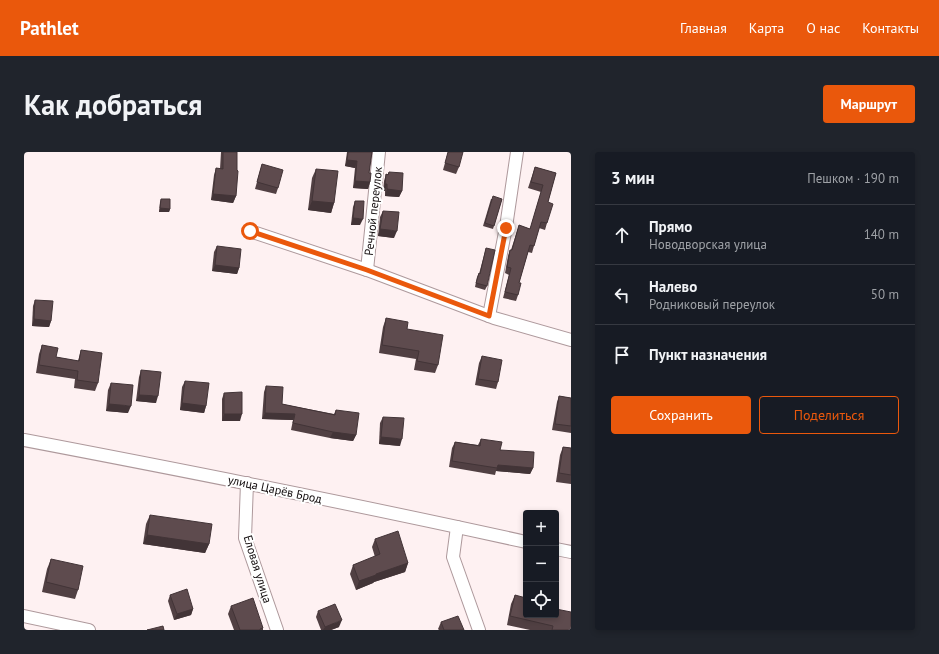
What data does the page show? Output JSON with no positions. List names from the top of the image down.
{
  "streets": {
    "street": ["Речной переулок", "улица Царёв Брод", "Еловая улица"]
  },
  "crossings": [
    ["улица Царёв Брод", "Еловая улица"]
  ],
  "page": {
    "header": "Pathlet",
    "nav": [
      "Главная",
      "Карта",
      "О нас",
      "Контакты"
    ],
    "buttons": [
      "Маршрут",
      ["Сохранить", "Поделиться"]
    ],
    "title": "Как добраться",
    "heading": ["3 мин", "Пешком · 190 m"],
    "list": [
      ["Прямо", "Новодворская улица", "140 m"],
      ["Налево", "Родниковый переулок", "50 m"],
      "Пункт назначения"
    ],
    "map_buttons": ["+", "−"]
  }
}
